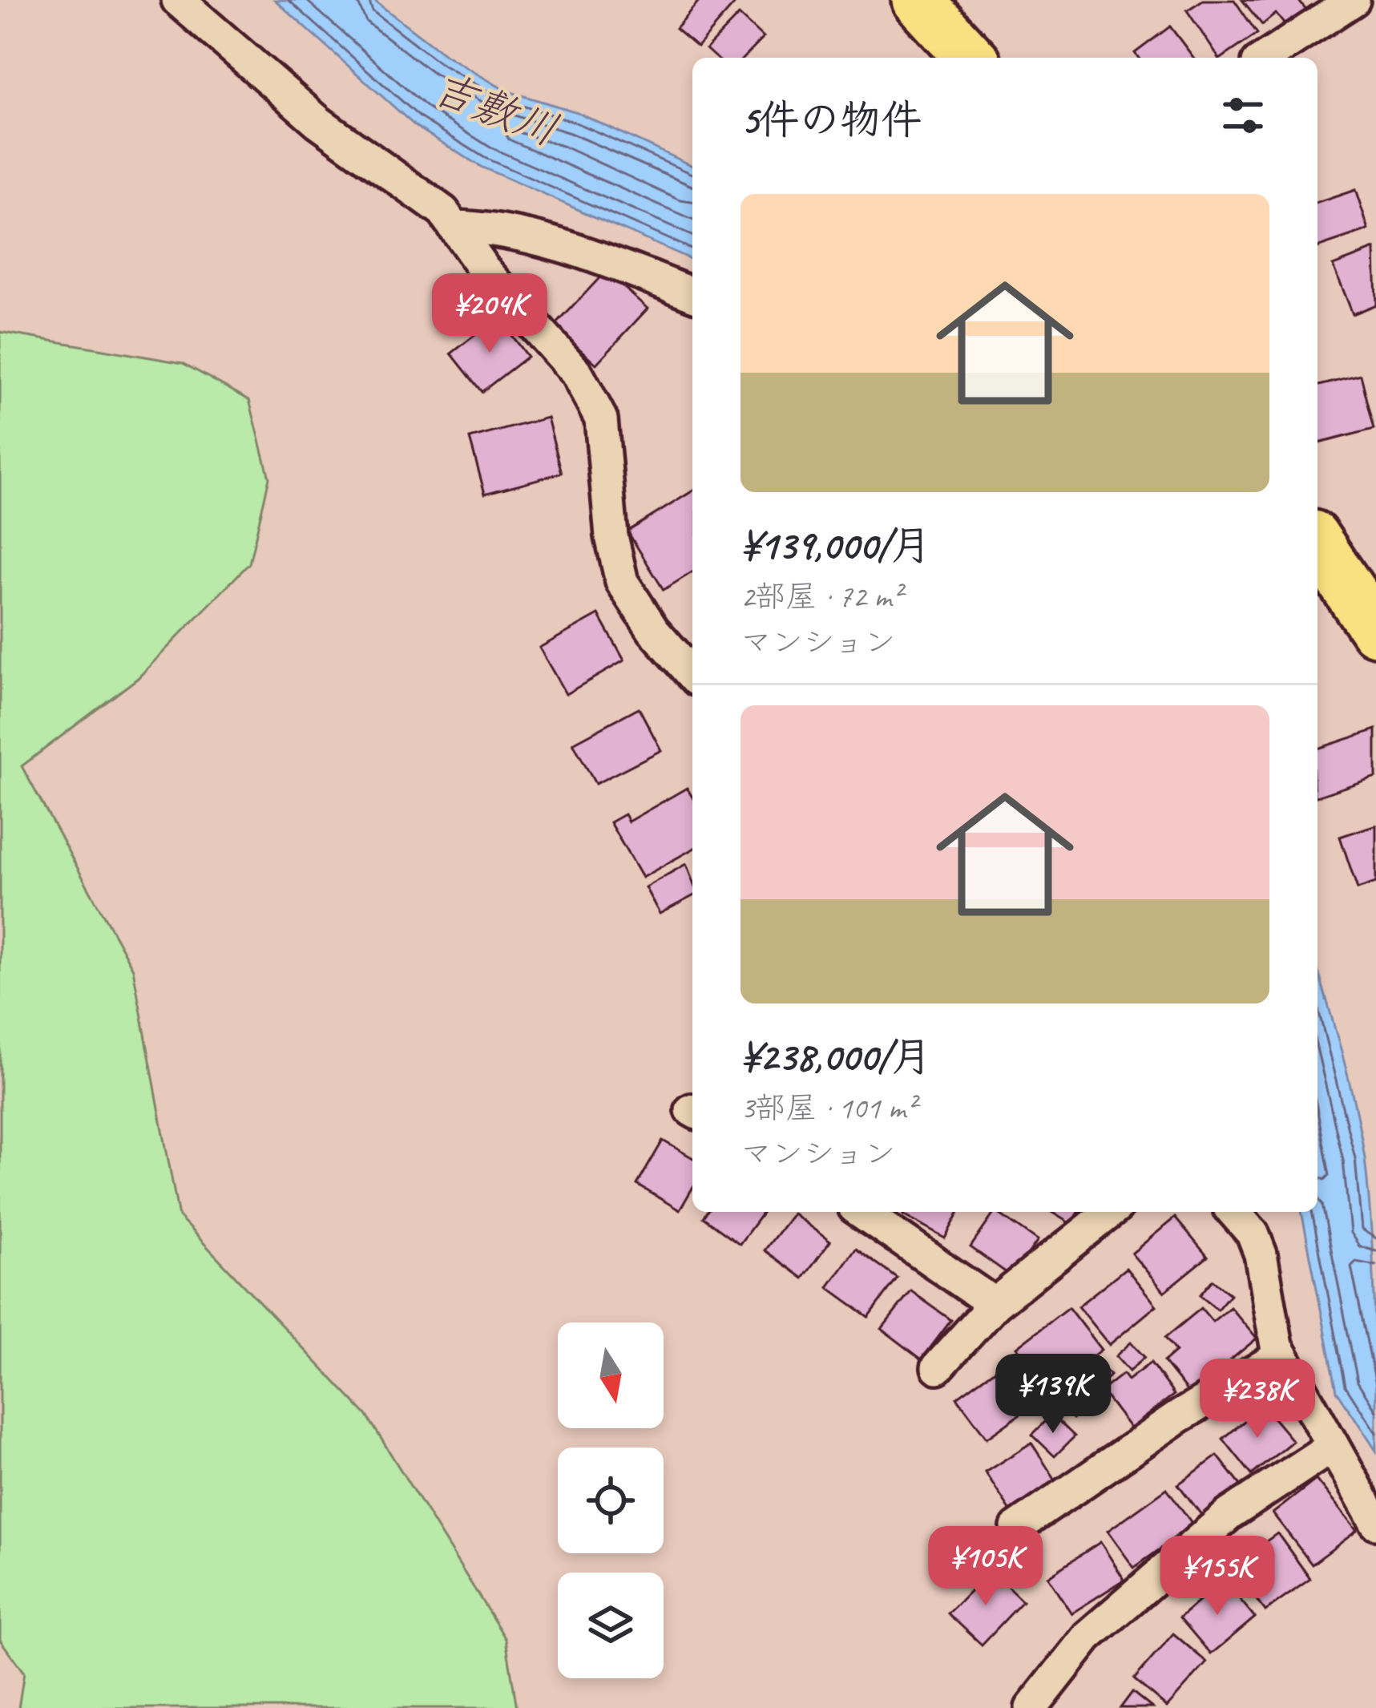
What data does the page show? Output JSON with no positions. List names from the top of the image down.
{
  "water": ["吉敷川"],
  "north": "bottom",
  "page": {
    "heading": "5件の物件",
    "list": [
      {
        "name": "¥139,000/月",
        "note": "2部屋 · 72 m² · マンション"
      },
      {
        "name": "¥238,000/月",
        "note": "3部屋 · 101 m² · マンション"
      }
    ],
    "price": [
      "¥204K",
      "¥139K",
      "¥238K",
      "¥105K",
      "¥155K"
    ]
  }
}
